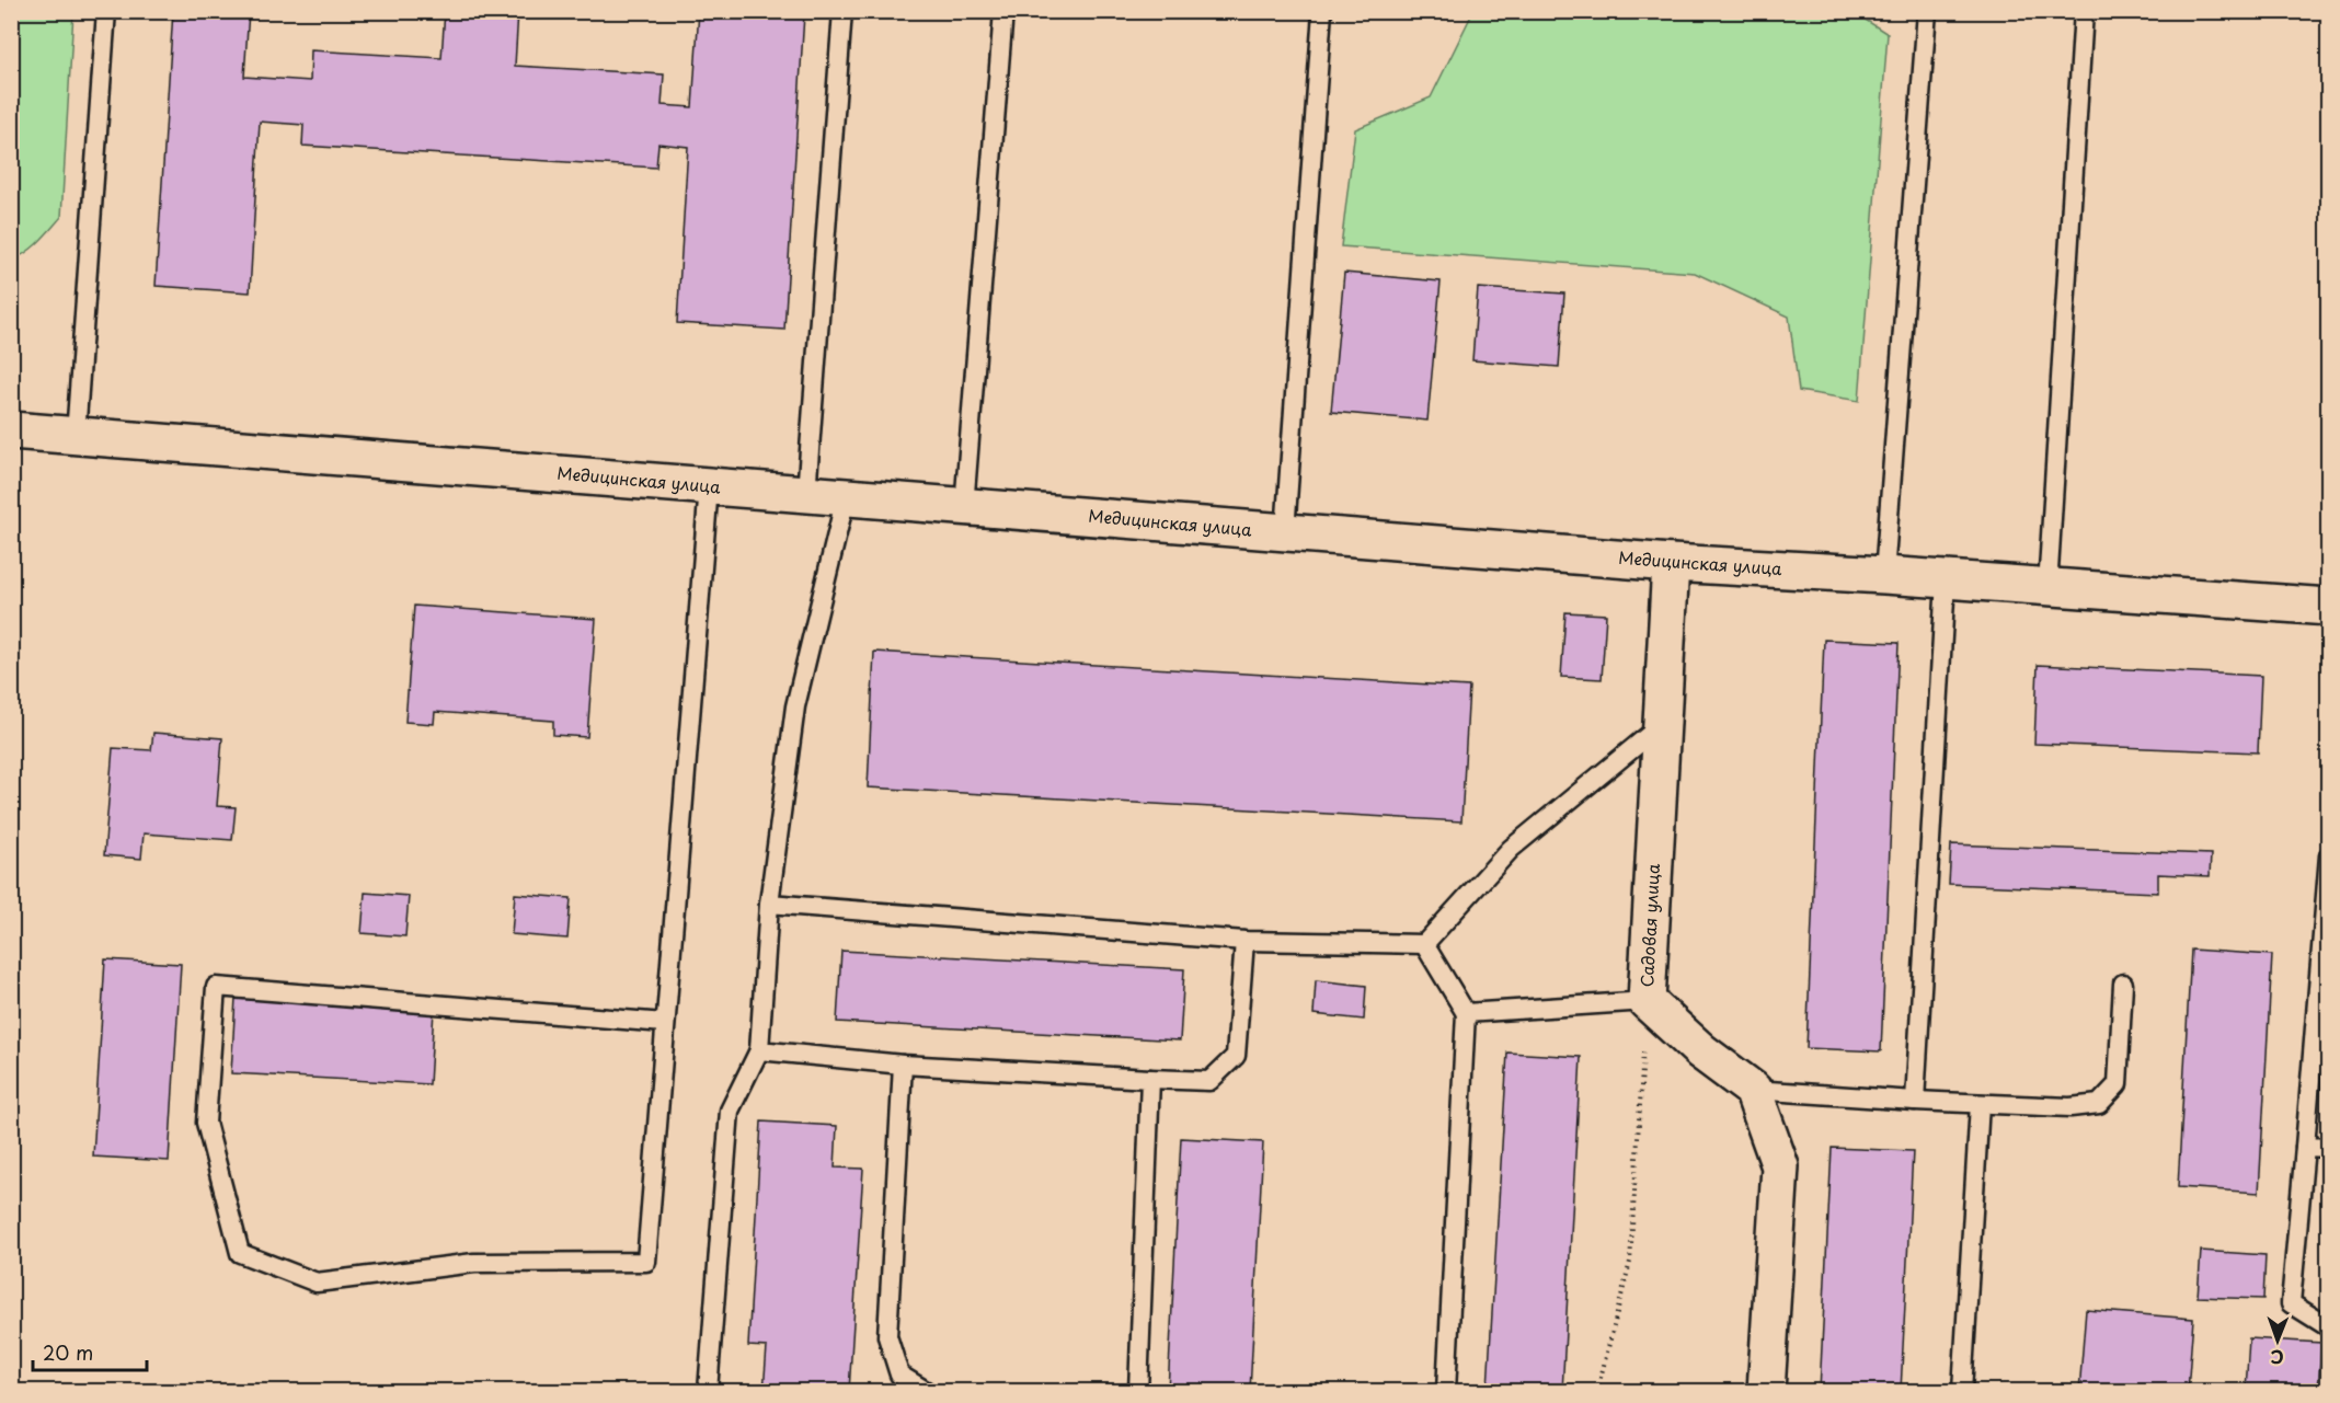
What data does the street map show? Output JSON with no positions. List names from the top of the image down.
{
  "streets": {
    "main road": ["Медицинская улица", "Садовая улица"]
  },
  "crossings": [
    ["Медицинская улица", "Садовая улица"]
  ],
  "scale_bar": "20 m",
  "north": "bottom"
}
